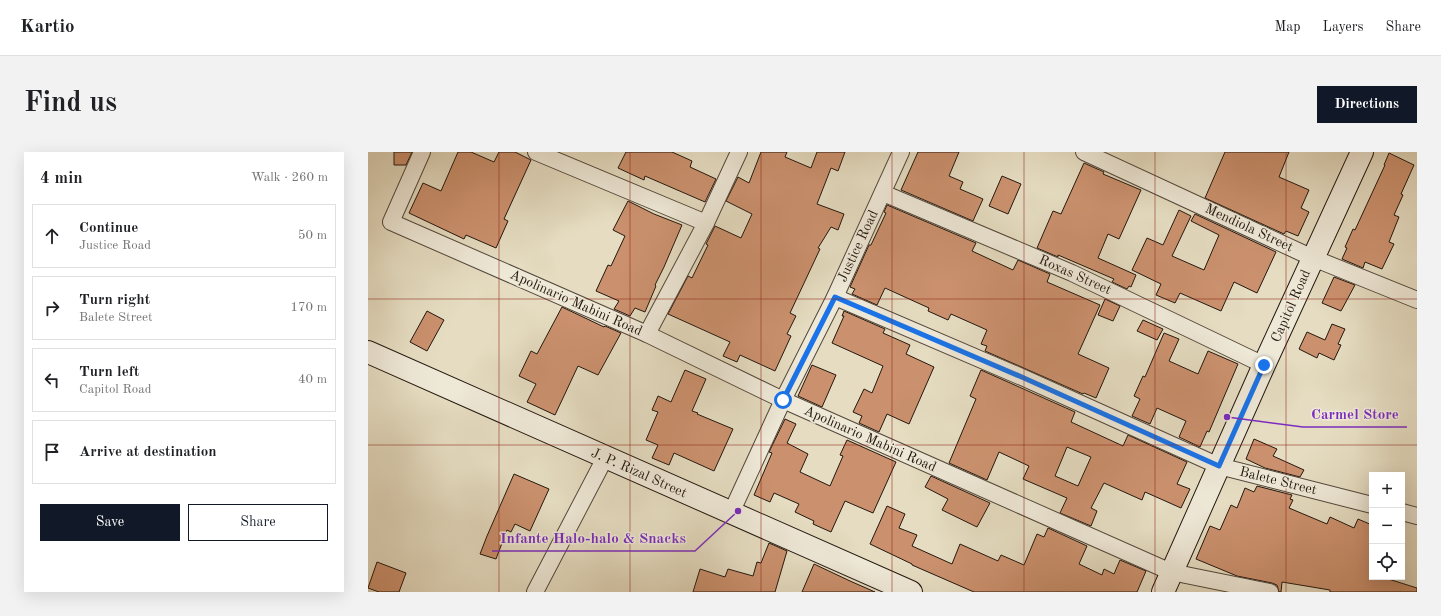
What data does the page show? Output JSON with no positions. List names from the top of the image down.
{
  "streets": {
    "street": [
      "Mendiola Street",
      "Justice Road",
      "Roxas Street",
      "Apolinario Mabini Road",
      "Capitol Road",
      "J. P. Rizal Street",
      "Balete Street"
    ]
  },
  "crossings": [
    ["Mendiola Street", "Capitol Road"],
    ["Justice Road", "Roxas Street"],
    ["Justice Road", "Apolinario Mabini Road"],
    ["Justice Road", "J. P. Rizal Street"],
    ["Justice Road", "Balete Street"],
    ["Roxas Street", "Capitol Road"],
    ["Apolinario Mabini Road", "Capitol Road"],
    ["Capitol Road", "Balete Street"]
  ],
  "places": ["Carmel Store", "Infante Halo-halo & Snacks"],
  "page": {
    "header": "Kartio",
    "nav": ["Map", "Layers", "Share"],
    "buttons": [
      "Directions",
      ["Save", "Share"]
    ],
    "title": "Find us",
    "heading": ["4 min", "Walk · 260 m"],
    "list": [
      ["Continue", "Justice Road", "50 m"],
      ["Turn right", "Balete Street", "170 m"],
      ["Turn left", "Capitol Road", "40 m"],
      "Arrive at destination"
    ],
    "map_buttons": ["+", "−"]
  }
}
